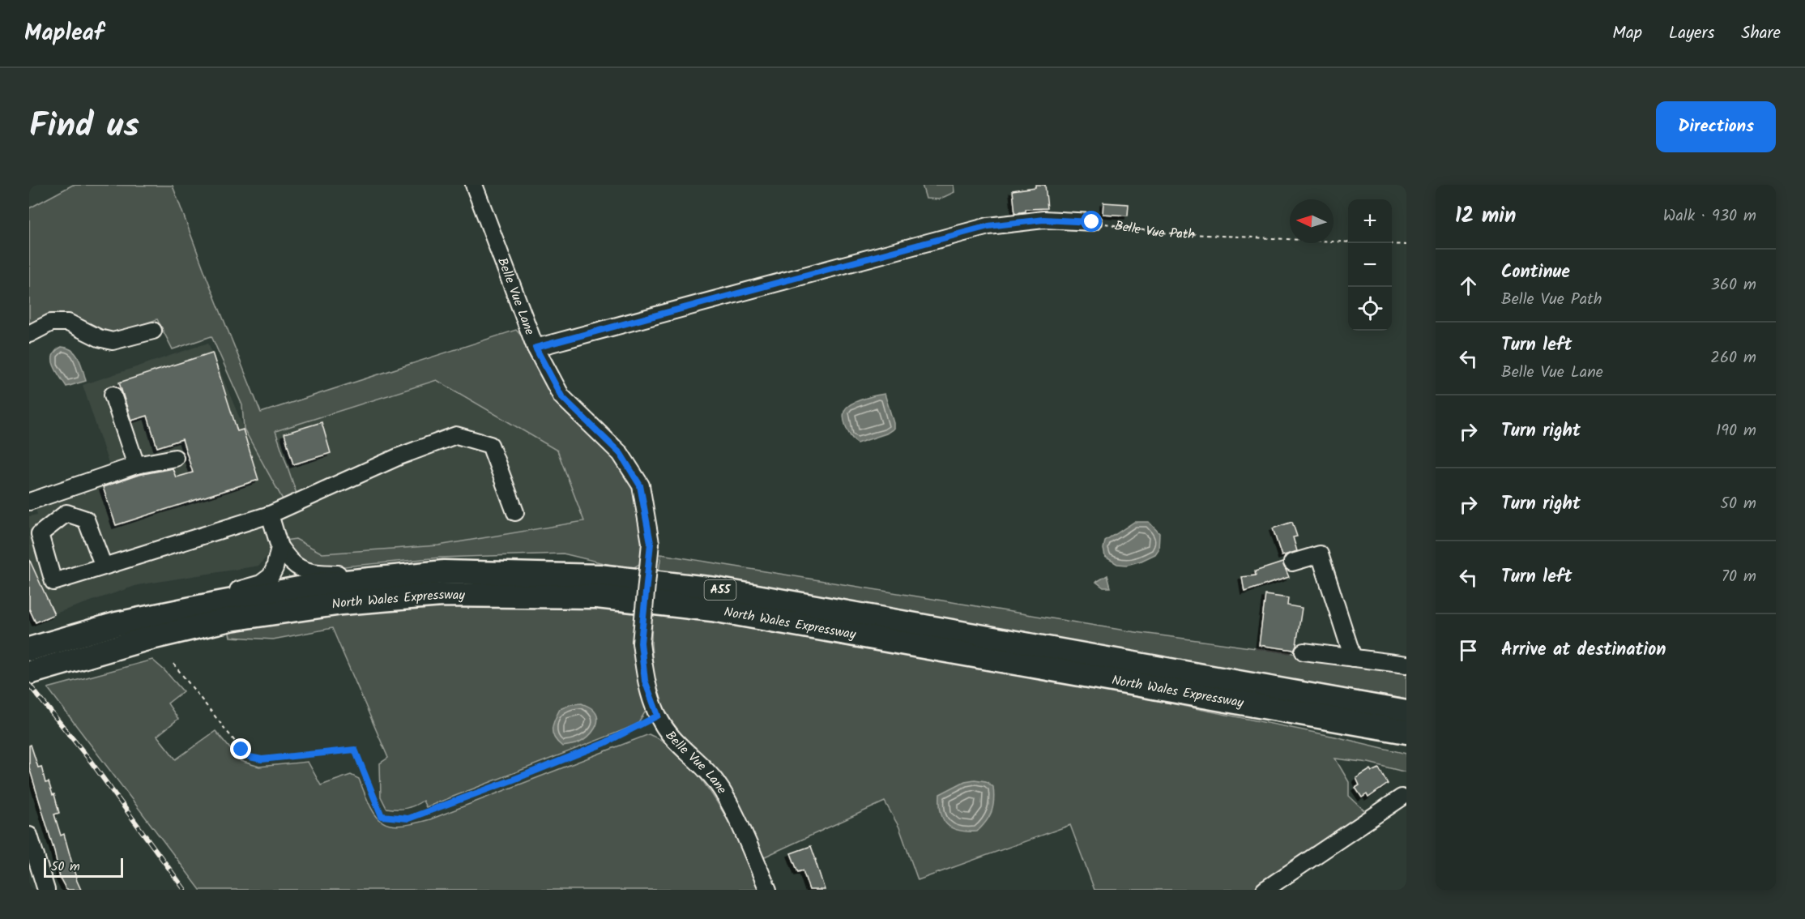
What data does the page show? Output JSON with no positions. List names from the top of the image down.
{
  "streets": {
    "highway": ["A55", "North Wales Expressway"],
    "street": ["Belle Vue Lane"],
    "path": ["Belle Vue Path"]
  },
  "scale_bar": "50 m",
  "north": "left",
  "page": {
    "header": "Mapleaf",
    "nav": ["Map", "Layers", "Share"],
    "title": "Find us",
    "buttons": "Directions",
    "heading": ["12 min", "Walk · 930 m"],
    "map_buttons": ["+", "−"],
    "list": [
      ["Continue", "Belle Vue Path", "360 m"],
      ["Turn left", "Belle Vue Lane", "260 m"],
      ["Turn right", "190 m"],
      ["Turn right", "50 m"],
      ["Turn left", "70 m"],
      "Arrive at destination"
    ],
    "scale": "50 m"
  }
}
